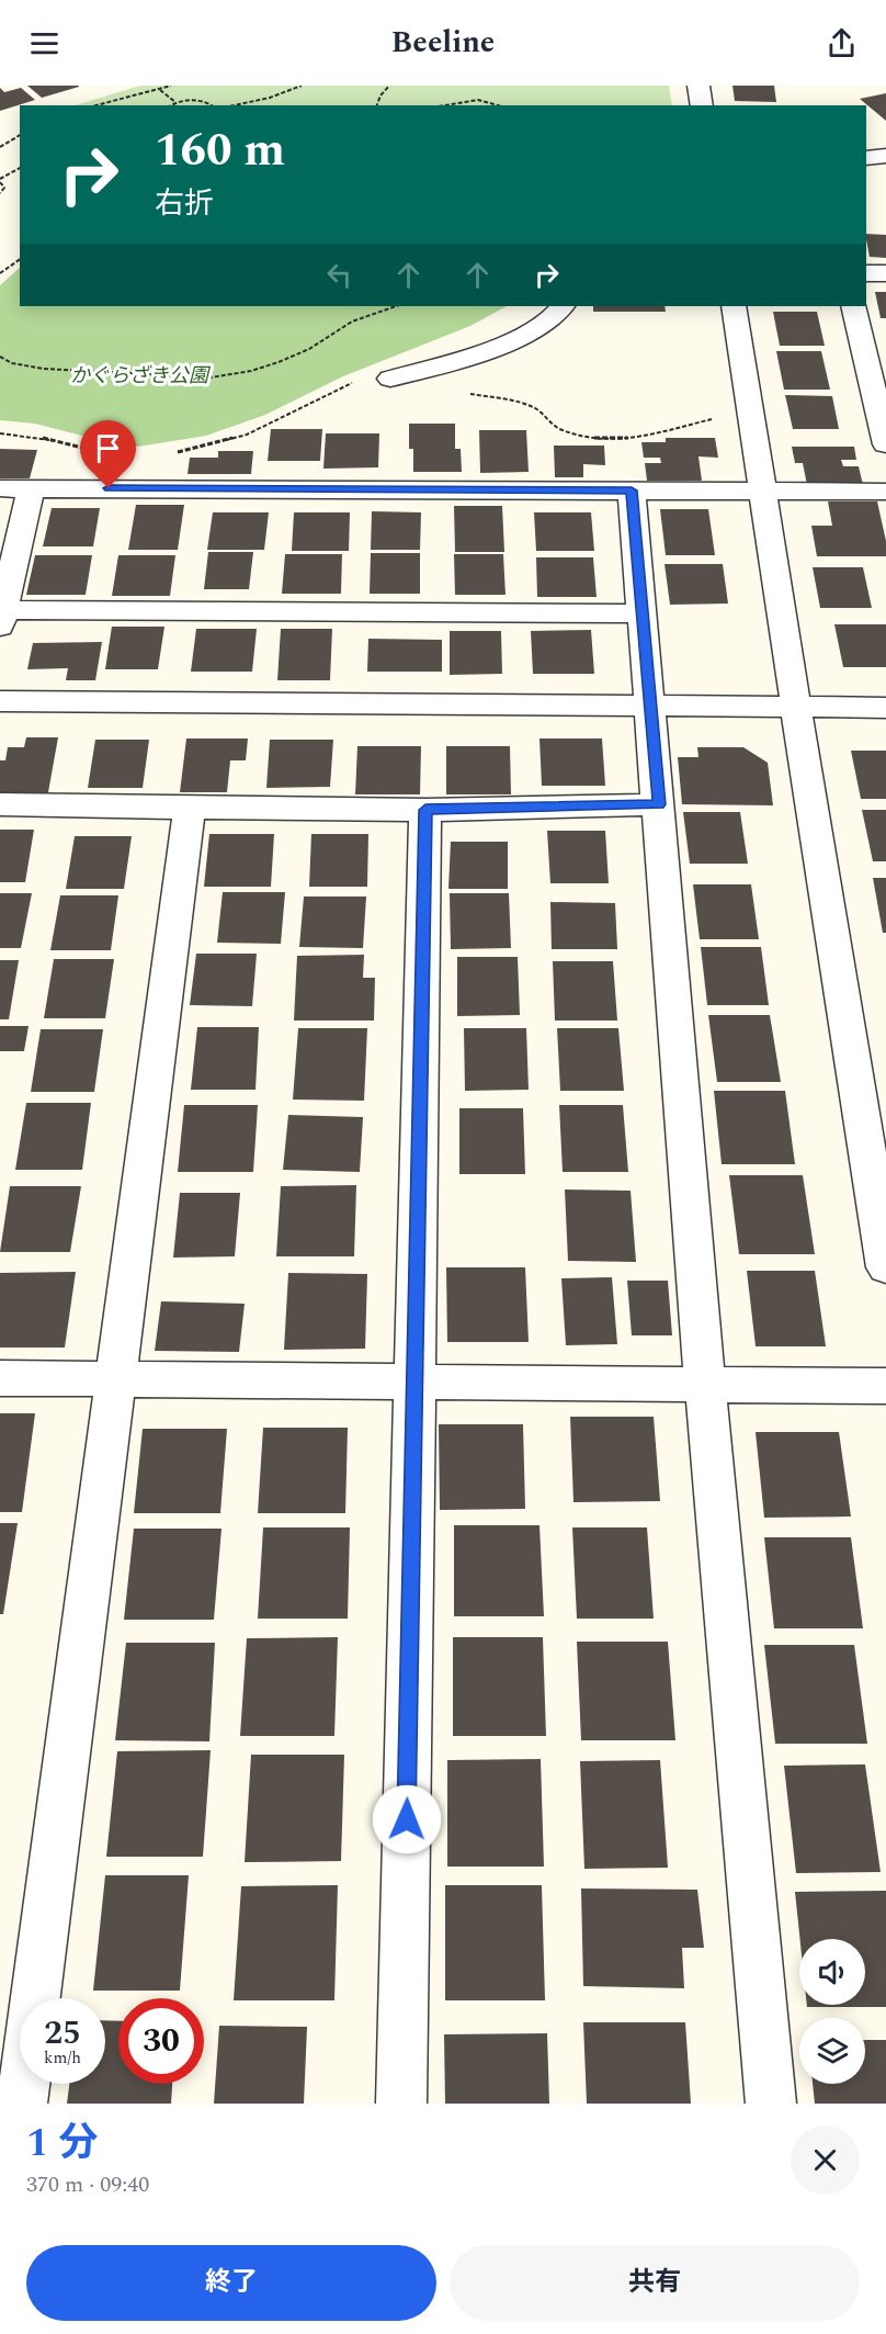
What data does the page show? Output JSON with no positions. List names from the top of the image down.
{
  "parks": ["かぐらざき公園"],
  "page": {
    "header": "Beeline",
    "turn": ["160 m", "右折"],
    "speed": "25 km/h",
    "limit": "30",
    "heading": ["1 分", "370 m · 09:40"],
    "buttons": ["終了", "共有"]
  }
}
